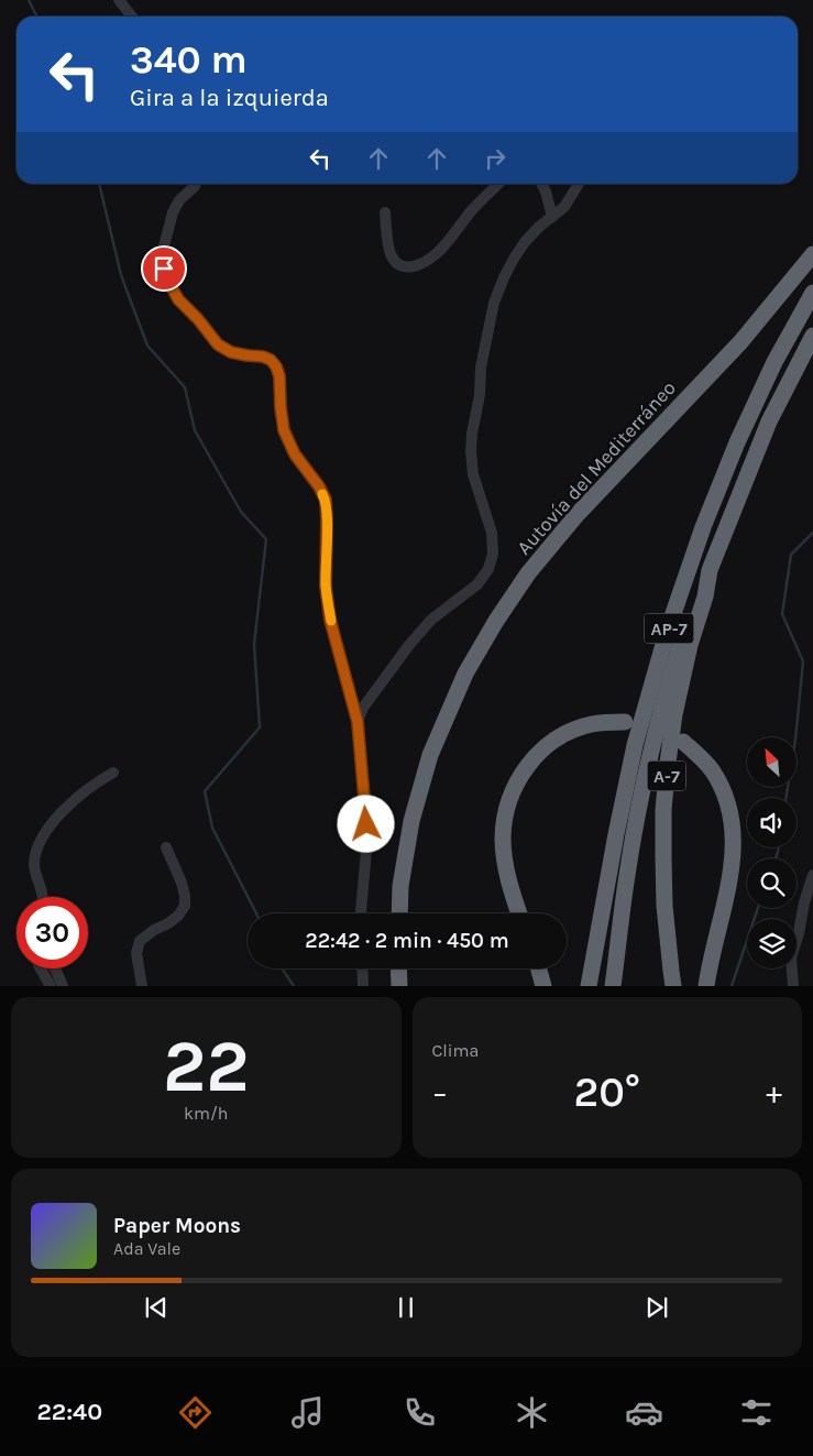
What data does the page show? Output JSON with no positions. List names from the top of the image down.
{
  "streets": {
    "highway": ["Autovía del Mediterráneo", "AP-7", "A-7"]
  },
  "crossings": [
    ["AP-7", "A-7"]
  ],
  "north": "top left",
  "page": {
    "turn": ["340 m", "Gira a la izquierda"],
    "limit": "30",
    "trip": "22:42 · 2 min · 450 m",
    "tile": [
      ["22", "km/h"],
      "Clima"
    ],
    "heat": ["−", "20°", "+"],
    "song": ["Paper Moons", "Ada Vale"],
    "tabs": "22:40"
  }
}
